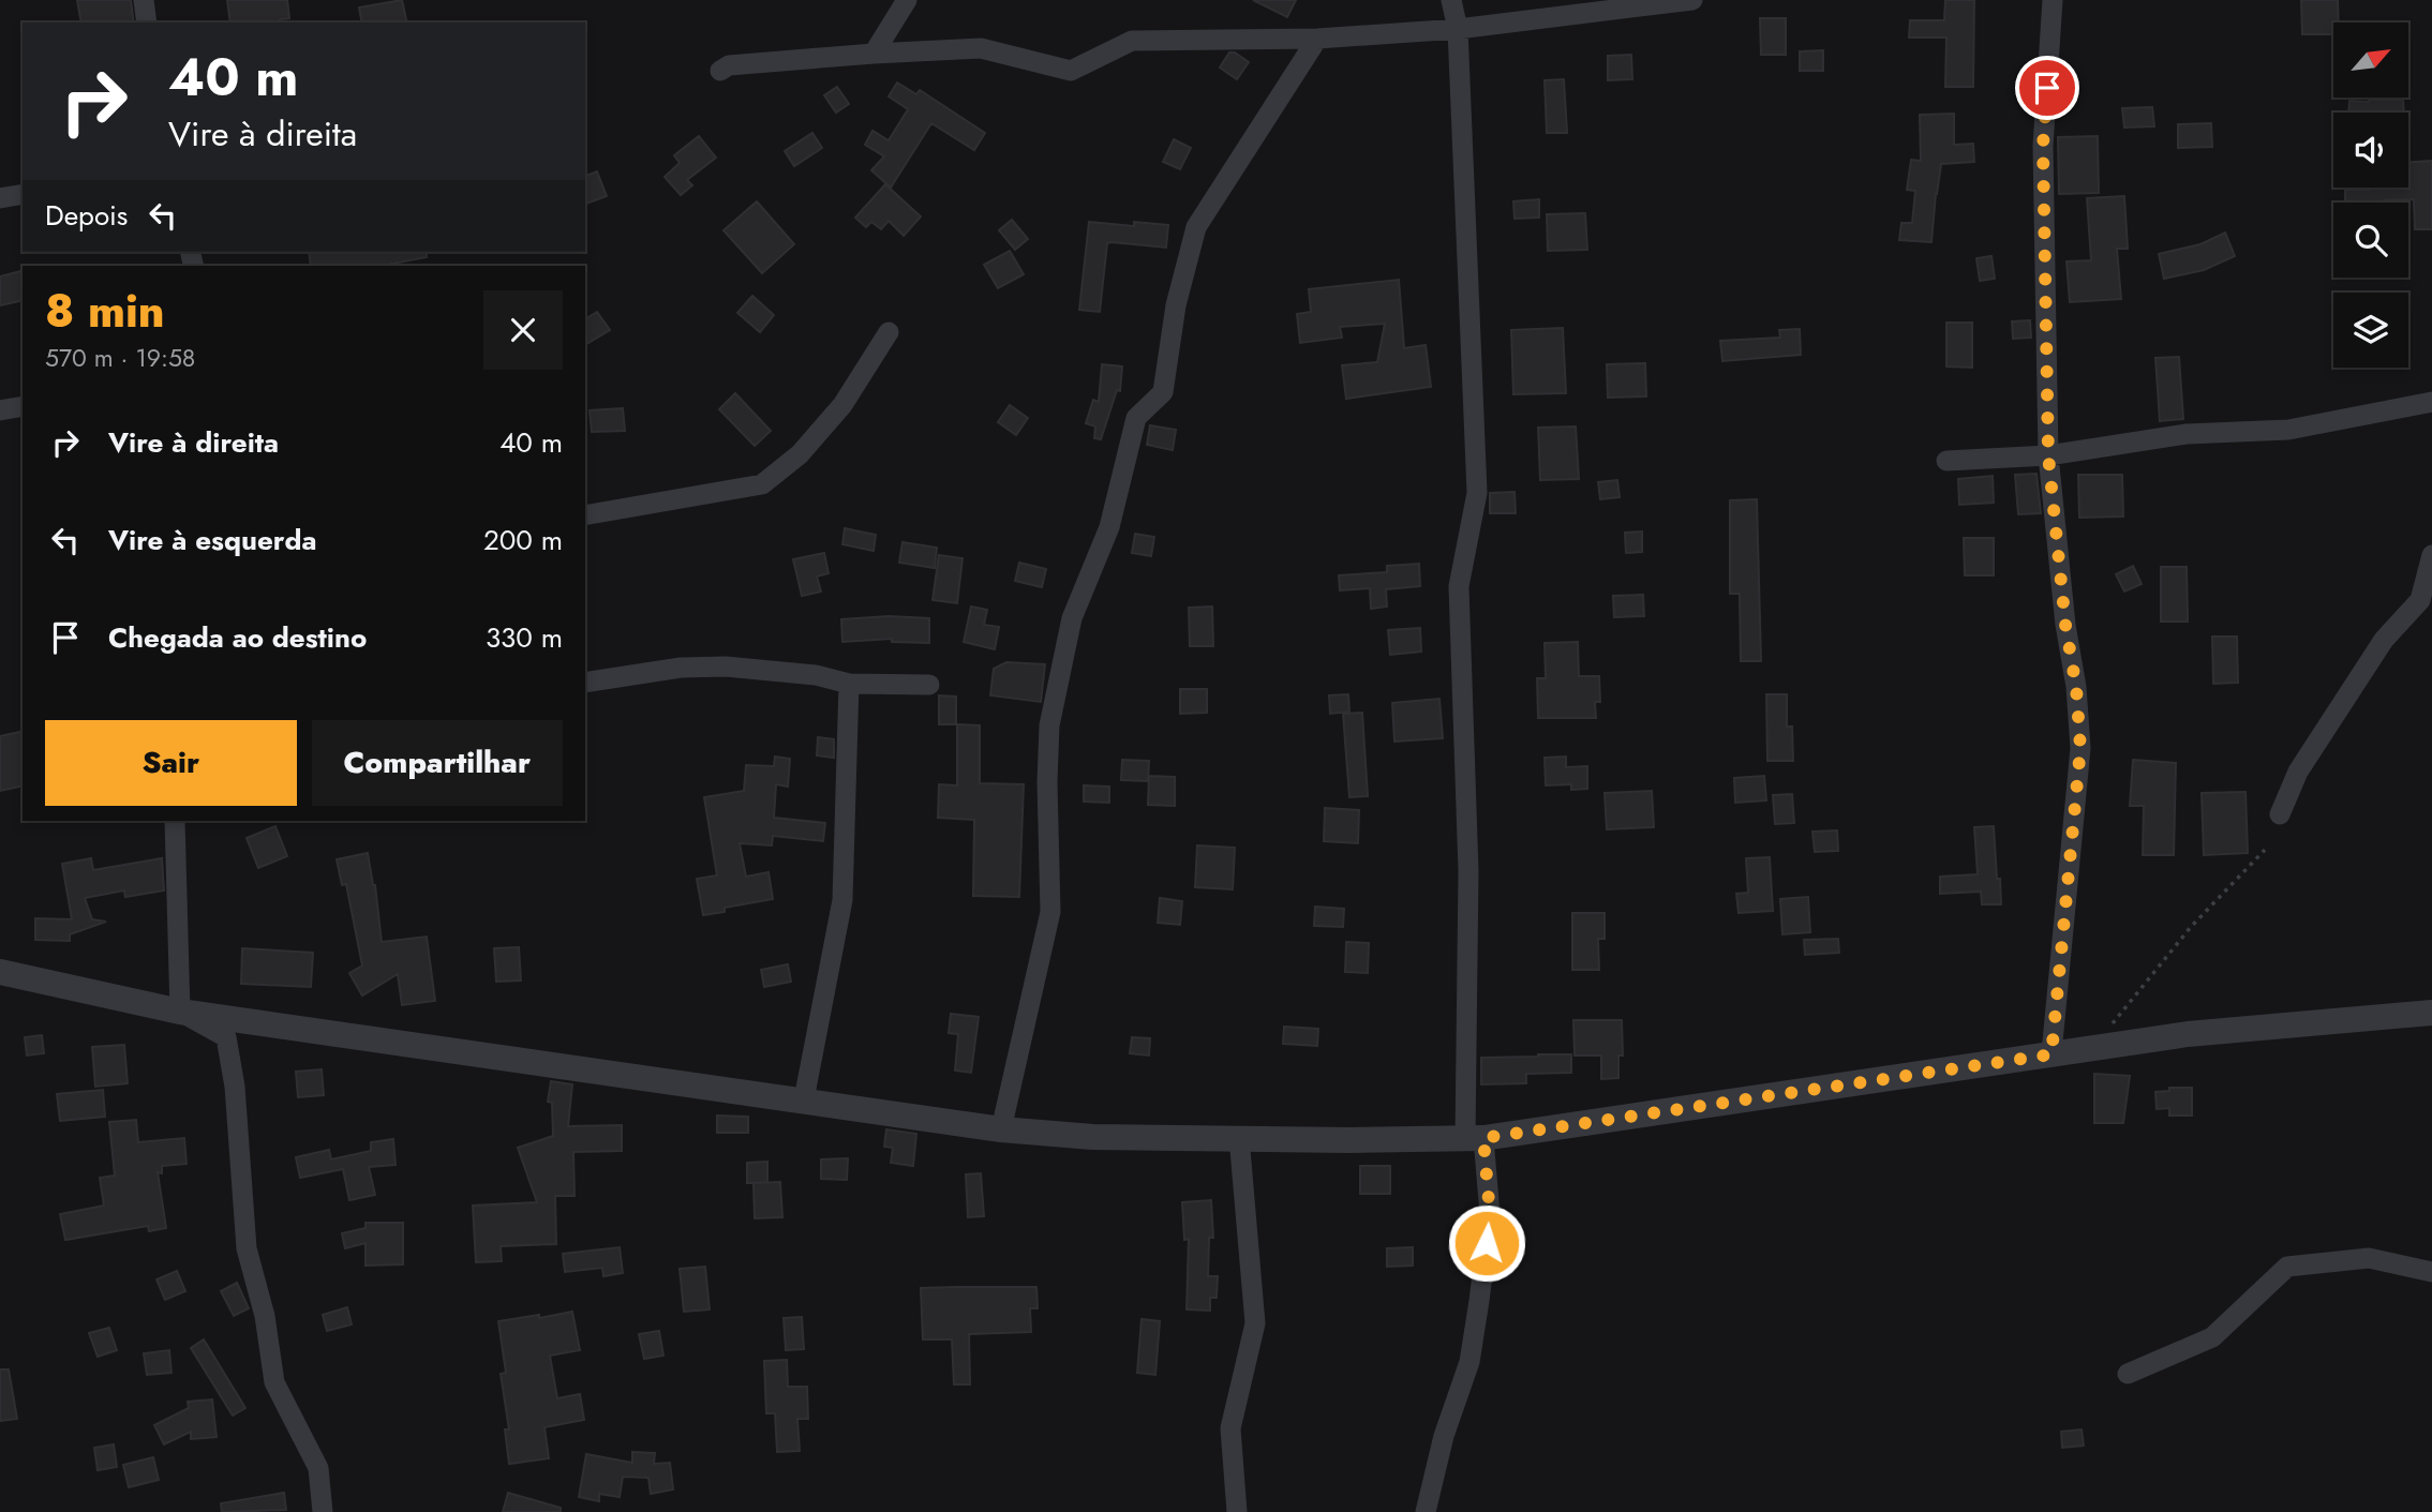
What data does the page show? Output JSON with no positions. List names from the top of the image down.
{
  "north": "top right",
  "page": {
    "turn": ["40 m", "Vire à direita"],
    "then": "Depois",
    "heading": ["8 min", "570 m · 19:58"],
    "list": [
      {
        "name": "Vire à direita",
        "value": "40 m"
      },
      {
        "name": "Vire à esquerda",
        "value": "200 m"
      },
      {
        "name": "Chegada ao destino",
        "value": "330 m"
      }
    ],
    "buttons": ["Sair", "Compartilhar"]
  }
}
